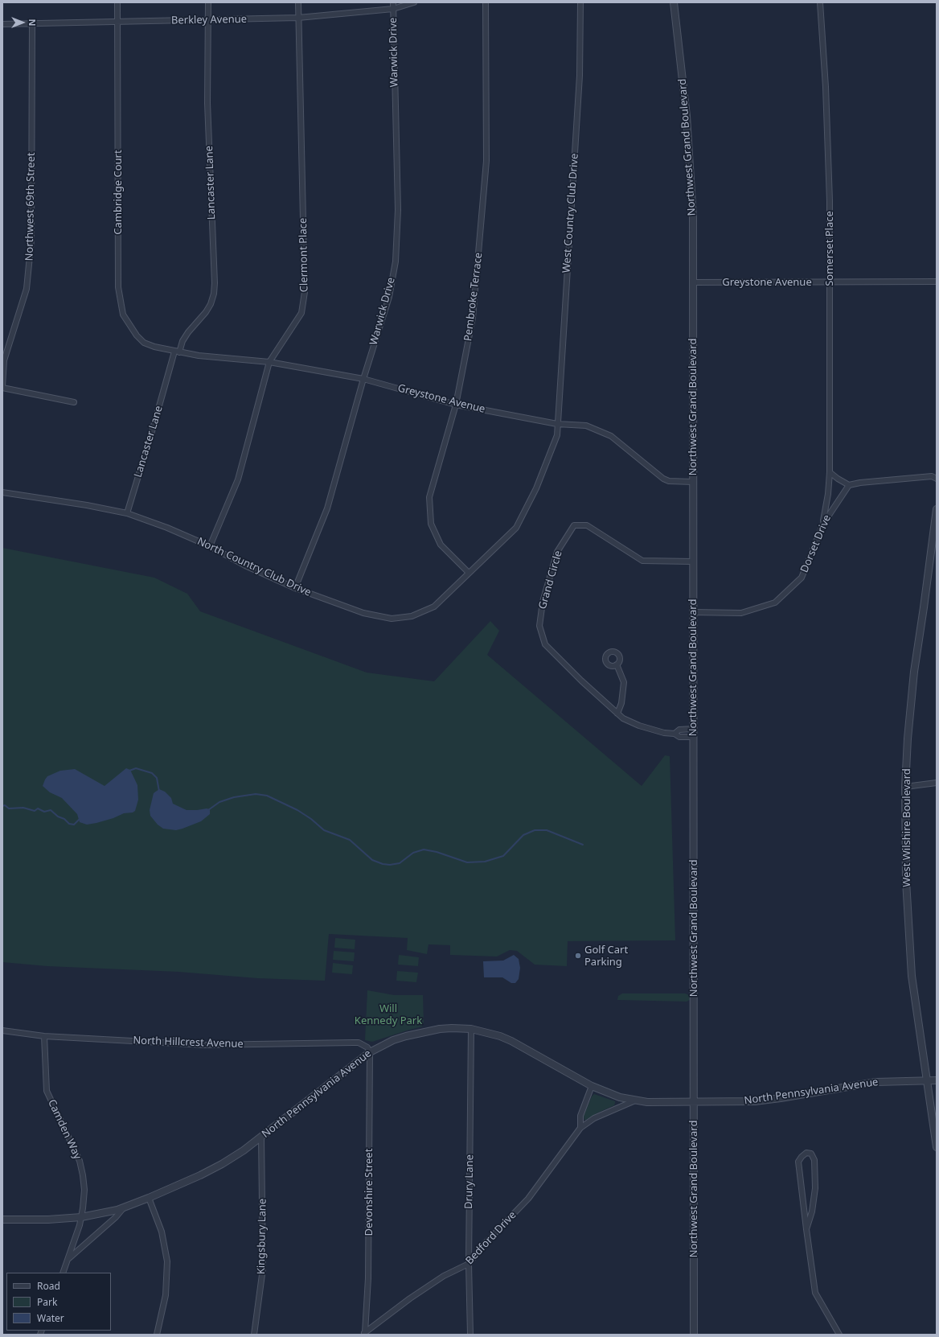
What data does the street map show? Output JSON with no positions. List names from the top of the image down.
{
  "streets": {
    "street": [
      "Berkley Avenue",
      "Warwick Drive",
      "Northwest Grand Boulevard",
      "Lancaster Lane",
      "Cambridge Court",
      "Northwest 69th Street",
      "West Country Club Drive",
      "Somerset Place",
      "Clermont Place",
      "Greystone Avenue",
      "Pembroke Terrace",
      "Dorset Drive",
      "North Country Club Drive",
      "Grand Circle",
      "West Wilshire Boulevard",
      "North Hillcrest Avenue",
      "North Pennsylvania Avenue",
      "Camden Way",
      "Drury Lane",
      "Devonshire Street",
      "Kingsbury Lane",
      "Bedford Drive"
    ]
  },
  "crossings": [
    ["Berkley Avenue", "Warwick Drive"],
    ["Berkley Avenue", "Lancaster Lane"],
    ["Berkley Avenue", "Cambridge Court"],
    ["Berkley Avenue", "Northwest 69th Street"],
    ["Berkley Avenue", "Clermont Place"],
    ["Warwick Drive", "Greystone Avenue"],
    ["Warwick Drive", "North Country Club Drive"],
    ["Northwest Grand Boulevard", "Greystone Avenue"],
    ["Northwest Grand Boulevard", "Dorset Drive"],
    ["Northwest Grand Boulevard", "Grand Circle"],
    ["Northwest Grand Boulevard", "North Pennsylvania Avenue"],
    ["Lancaster Lane", "Cambridge Court"],
    ["Lancaster Lane", "Greystone Avenue"],
    ["Lancaster Lane", "North Country Club Drive"],
    ["Cambridge Court", "Greystone Avenue"],
    ["West Country Club Drive", "Greystone Avenue"],
    ["West Country Club Drive", "North Country Club Drive"],
    ["Somerset Place", "Greystone Avenue"],
    ["Somerset Place", "Dorset Drive"],
    ["Clermont Place", "Greystone Avenue"],
    ["Clermont Place", "North Country Club Drive"],
    ["Greystone Avenue", "Pembroke Terrace"],
    ["Greystone Avenue", "North Country Club Drive"],
    ["Pembroke Terrace", "North Country Club Drive"],
    ["West Wilshire Boulevard", "North Pennsylvania Avenue"],
    ["North Hillcrest Avenue", "North Pennsylvania Avenue"],
    ["North Hillcrest Avenue", "Camden Way"],
    ["North Hillcrest Avenue", "Devonshire Street"],
    ["North Pennsylvania Avenue", "Camden Way"],
    ["North Pennsylvania Avenue", "Drury Lane"],
    ["North Pennsylvania Avenue", "Devonshire Street"],
    ["North Pennsylvania Avenue", "Kingsbury Lane"],
    ["North Pennsylvania Avenue", "Bedford Drive"],
    ["Drury Lane", "Bedford Drive"],
    ["Devonshire Street", "Bedford Drive"]
  ],
  "parks": ["Will Kennedy Park"],
  "places": ["Golf Cart Parking"],
  "legend": ["Road", "Park", "Water"],
  "north": "right"
}
